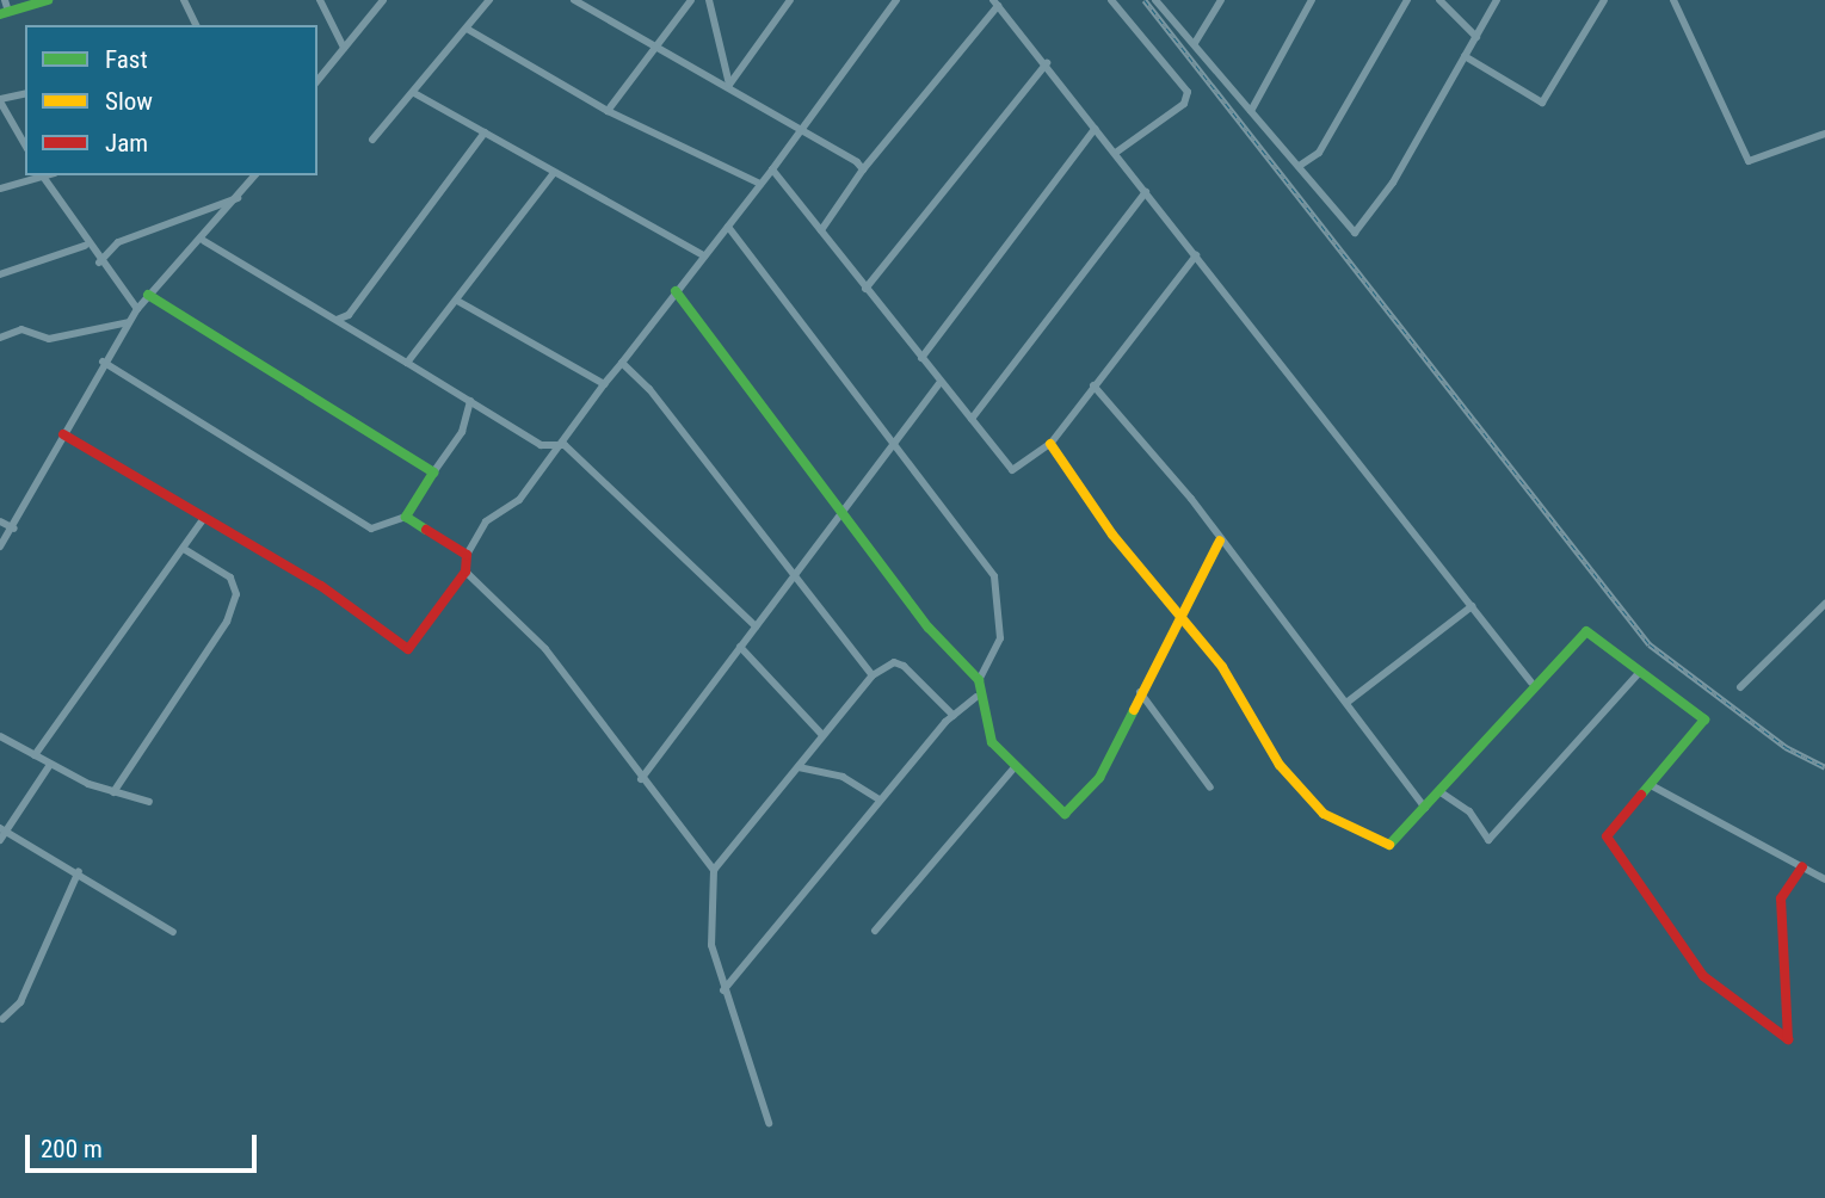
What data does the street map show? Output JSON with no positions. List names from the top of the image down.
{
  "legend": ["Fast", "Slow", "Jam"],
  "scale_bar": "200 m"
}
